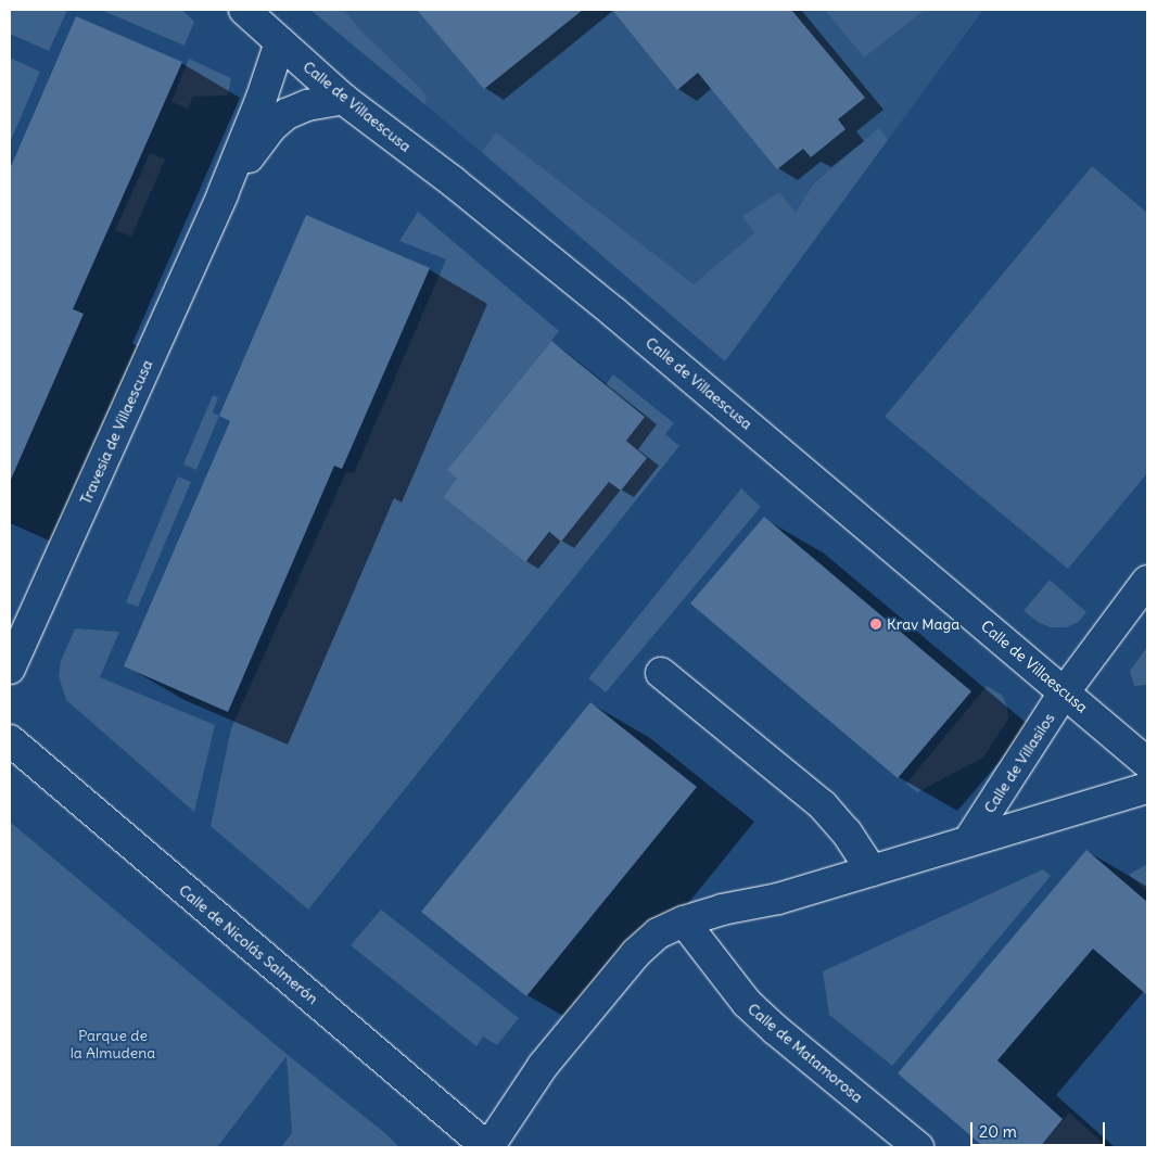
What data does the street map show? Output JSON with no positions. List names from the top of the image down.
{
  "streets": {
    "street": [
      "Calle de Villaescusa",
      "Travesía de Villaescusa",
      "Calle de Villasilos",
      "Calle de Nicolás Salmerón",
      "Calle de Matamorosa"
    ]
  },
  "crossings": [
    ["Calle de Villaescusa", "Travesía de Villaescusa"],
    ["Calle de Villaescusa", "Calle de Villasilos"]
  ],
  "parks": ["Parque de la Almudena"],
  "places": ["Krav Maga"],
  "scale_bar": "20 m"
}
